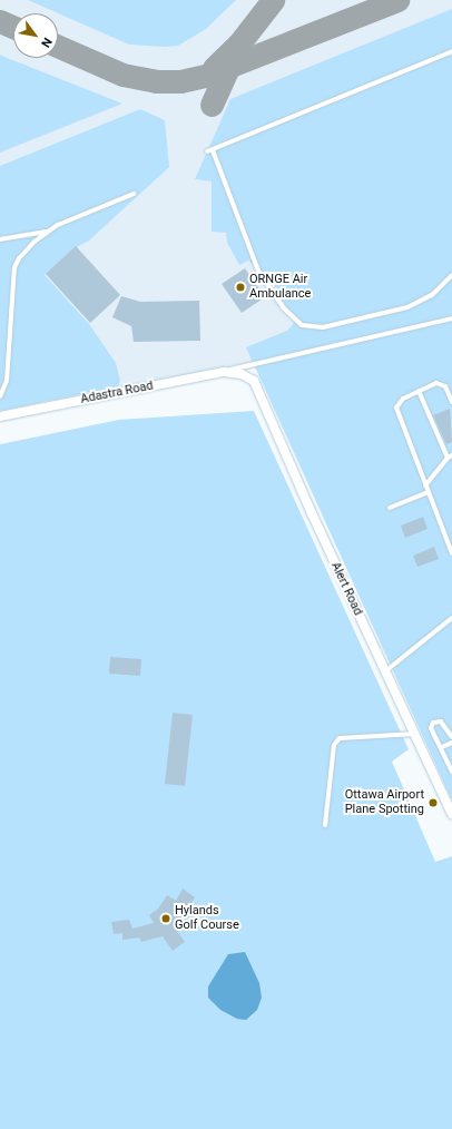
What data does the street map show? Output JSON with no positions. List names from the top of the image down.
{
  "streets": {
    "street": ["Adastra Road", "Alert Road"]
  },
  "crossings": [
    ["Adastra Road", "Alert Road"]
  ],
  "places": ["ORNGE Air Ambulance", "Ottawa Airport Plane Spotting", "Hylands Golf Course"],
  "north": "bottom right"
}
